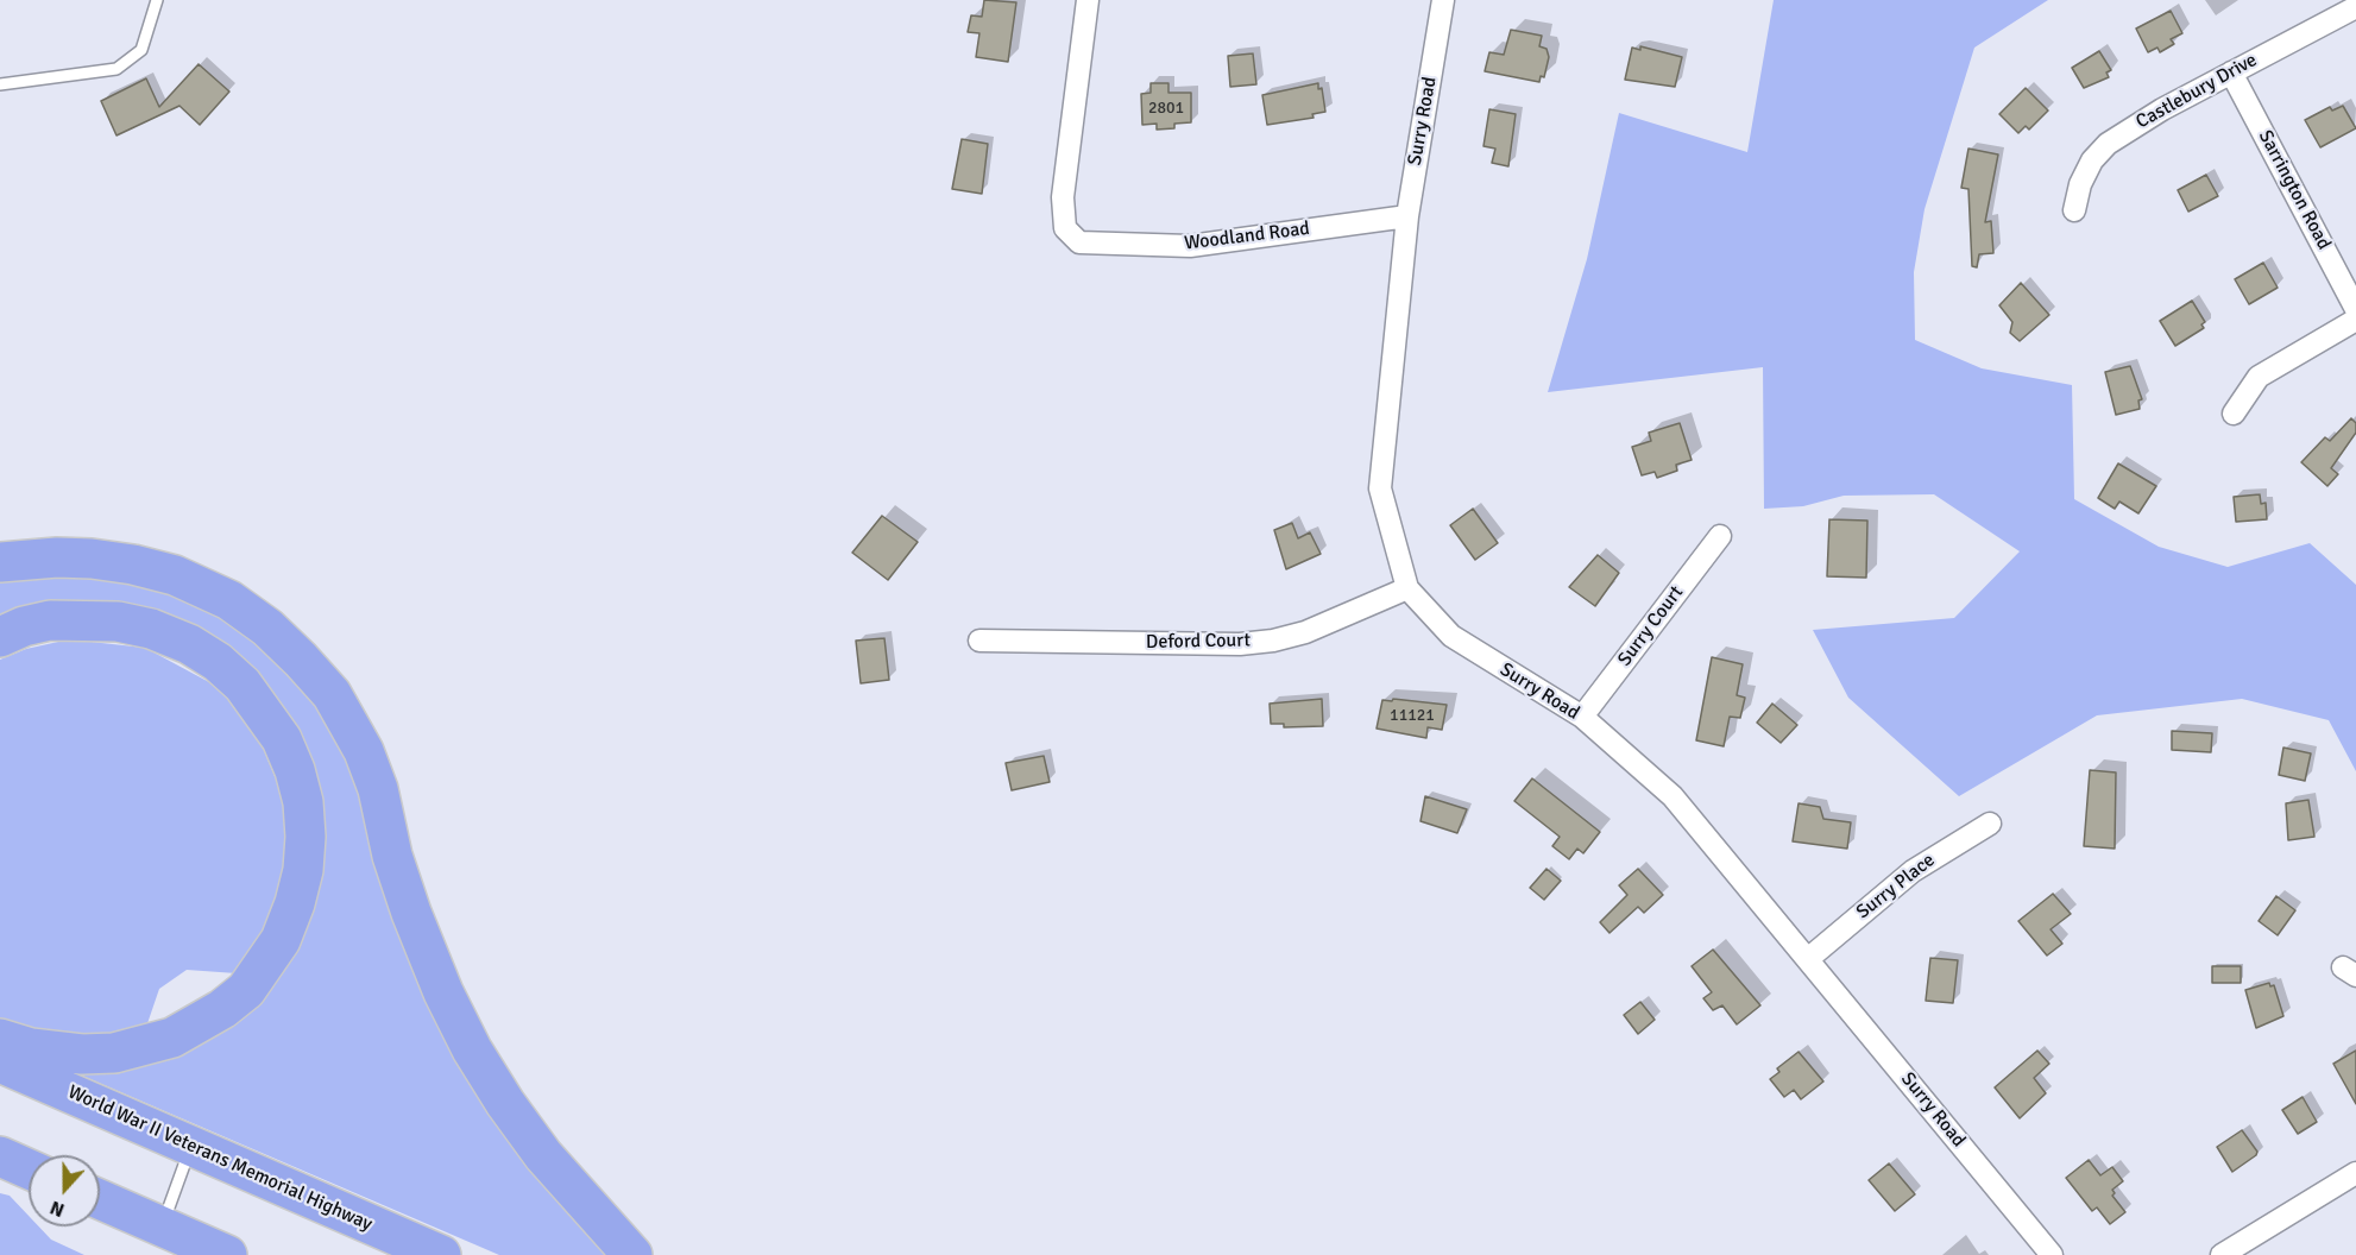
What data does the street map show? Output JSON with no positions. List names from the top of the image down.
{
  "streets": {
    "highway": ["World War II Veterans Memorial Highway"],
    "street": [
      "Castlebury Drive",
      "Surry Road",
      "Sarrington Road",
      "Woodland Road",
      "Surry Court",
      "Deford Court",
      "Surry Place"
    ]
  },
  "crossings": [
    ["Castlebury Drive", "Sarrington Road"],
    ["Surry Road", "Woodland Road"],
    ["Surry Road", "Surry Court"],
    ["Surry Road", "Deford Court"],
    ["Surry Road", "Surry Place"]
  ],
  "house_numbers": ["2801", "11121"],
  "north": "bottom"
}
